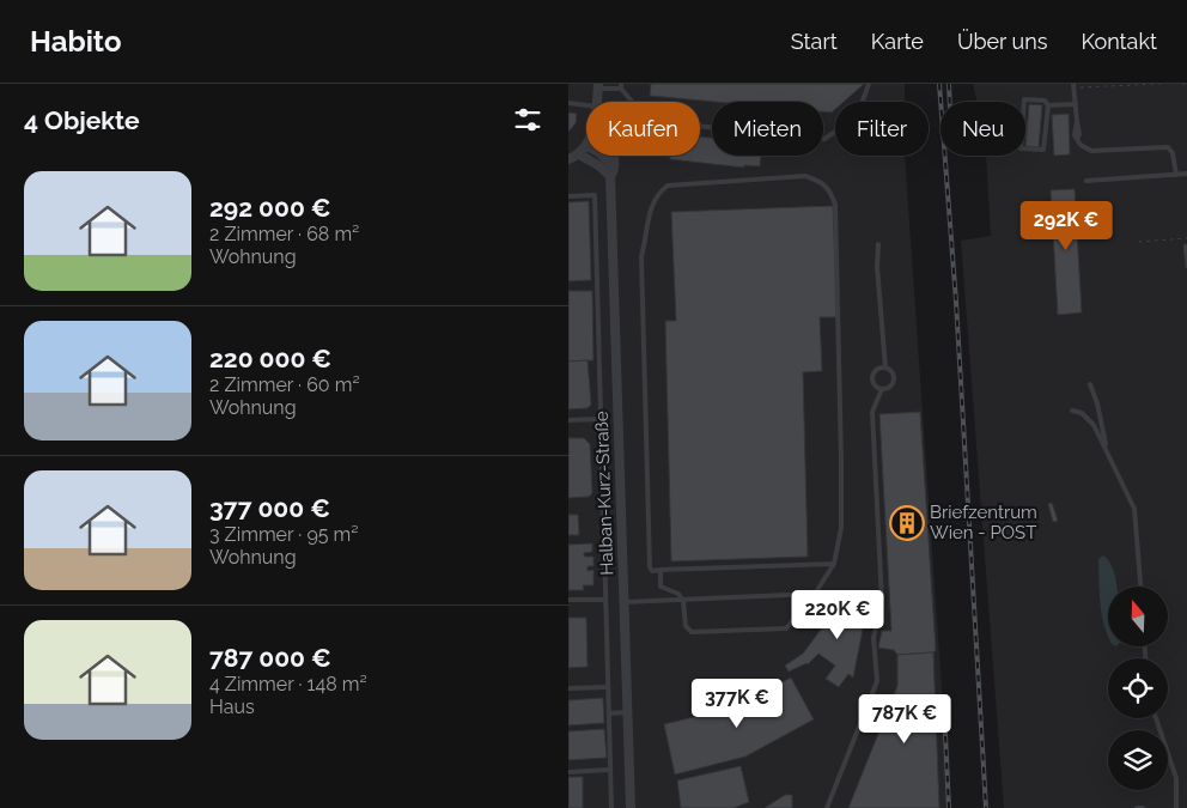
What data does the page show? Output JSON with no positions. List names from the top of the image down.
{
  "streets": {
    "street": ["Halban-Kurz-Straße"]
  },
  "places": {
    "building": ["Briefzentrum Wien - POST"]
  },
  "north": "top",
  "page": {
    "header": "Habito",
    "nav": [
      "Start",
      "Karte",
      "Über uns",
      "Kontakt"
    ],
    "heading": "4 Objekte",
    "chip": [
      "Kaufen",
      "Mieten",
      "Filter",
      "Neu"
    ],
    "list": [
      {
        "name": "292 000 €",
        "note": "2 Zimmer · 68 m² · Wohnung"
      },
      {
        "name": "220 000 €",
        "note": "2 Zimmer · 60 m² · Wohnung"
      },
      {
        "name": "377 000 €",
        "note": "3 Zimmer · 95 m² · Wohnung"
      },
      {
        "name": "787 000 €",
        "note": "4 Zimmer · 148 m² · Haus"
      }
    ],
    "price": [
      "292K €",
      "220K €",
      "377K €",
      "787K €"
    ]
  }
}
